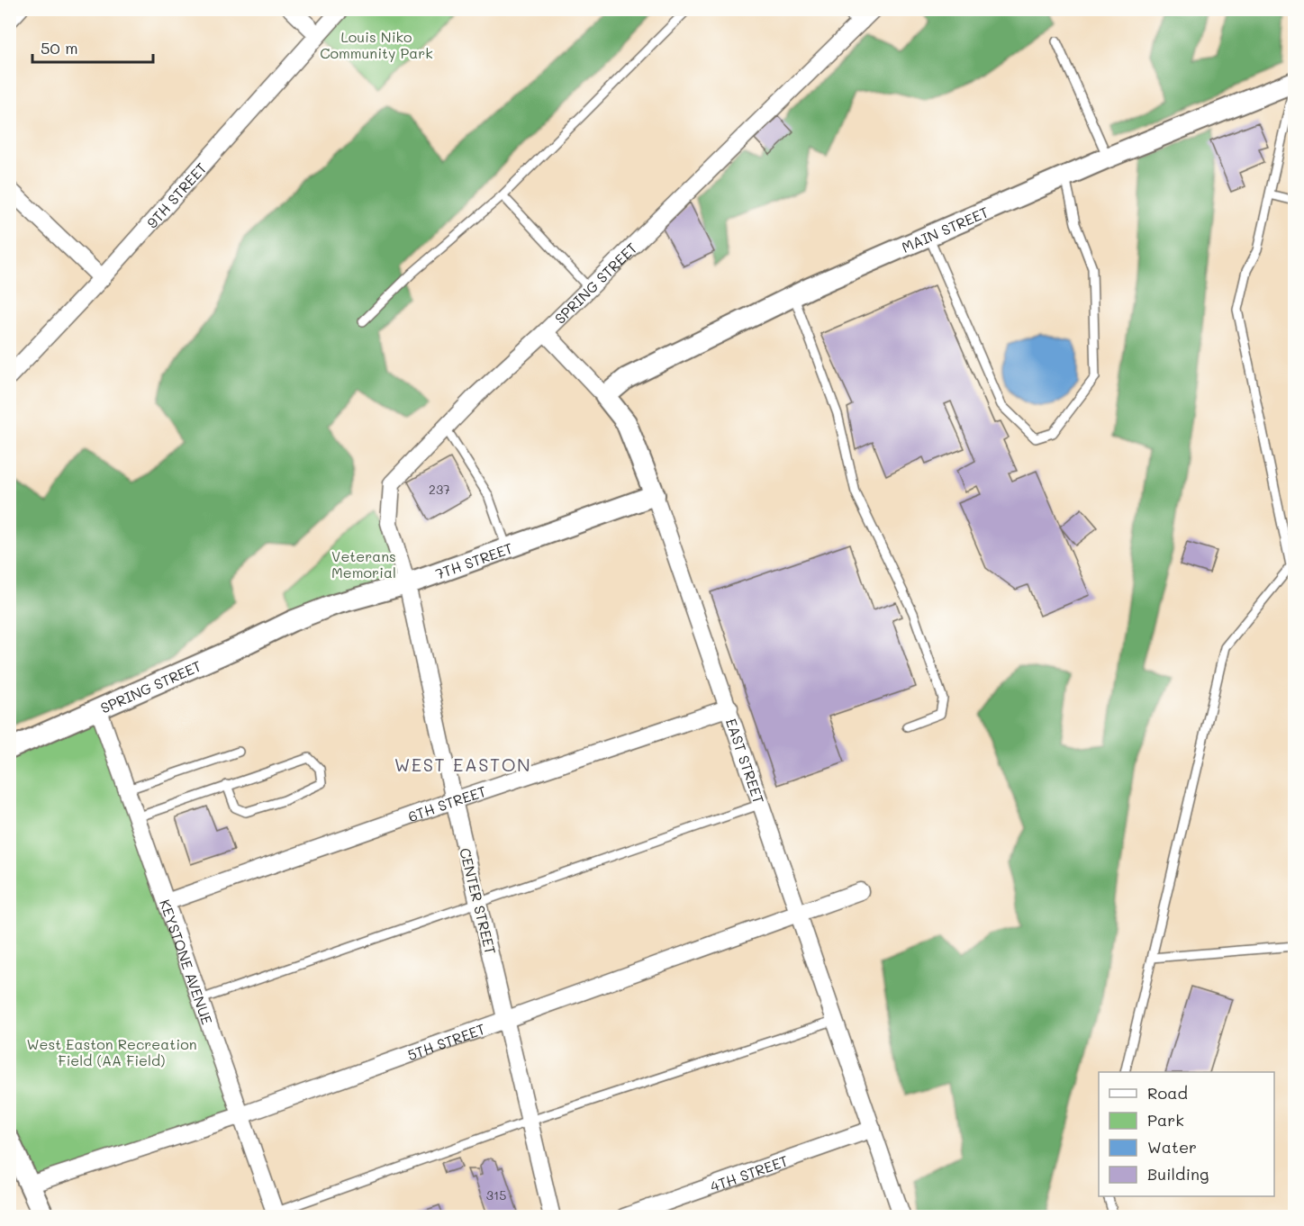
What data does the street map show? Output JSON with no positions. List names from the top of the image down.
{
  "streets": {
    "street": [
      "9TH STREET",
      "MAIN STREET",
      "SPRING STREET",
      "7TH STREET",
      "EAST STREET",
      "6TH STREET",
      "CENTER STREET",
      "KEYSTONE AVENUE",
      "5TH STREET",
      "4TH STREET"
    ]
  },
  "crossings": [
    ["MAIN STREET", "EAST STREET"],
    ["SPRING STREET", "7TH STREET"],
    ["SPRING STREET", "EAST STREET"],
    ["SPRING STREET", "CENTER STREET"],
    ["SPRING STREET", "KEYSTONE AVENUE"],
    ["7TH STREET", "EAST STREET"],
    ["7TH STREET", "CENTER STREET"],
    ["EAST STREET", "6TH STREET"],
    ["EAST STREET", "5TH STREET"],
    ["EAST STREET", "4TH STREET"],
    ["6TH STREET", "CENTER STREET"],
    ["6TH STREET", "KEYSTONE AVENUE"],
    ["CENTER STREET", "5TH STREET"],
    ["KEYSTONE AVENUE", "5TH STREET"]
  ],
  "districts": ["WEST EASTON"],
  "parks": ["Louis Niko Community Park", "Veterans Memorial", "West Easton Recreation Field (AA Field)"],
  "house_numbers": ["237", "315"],
  "legend": [
    "Road",
    "Park",
    "Water",
    "Building"
  ],
  "scale_bar": "50 m"
}
